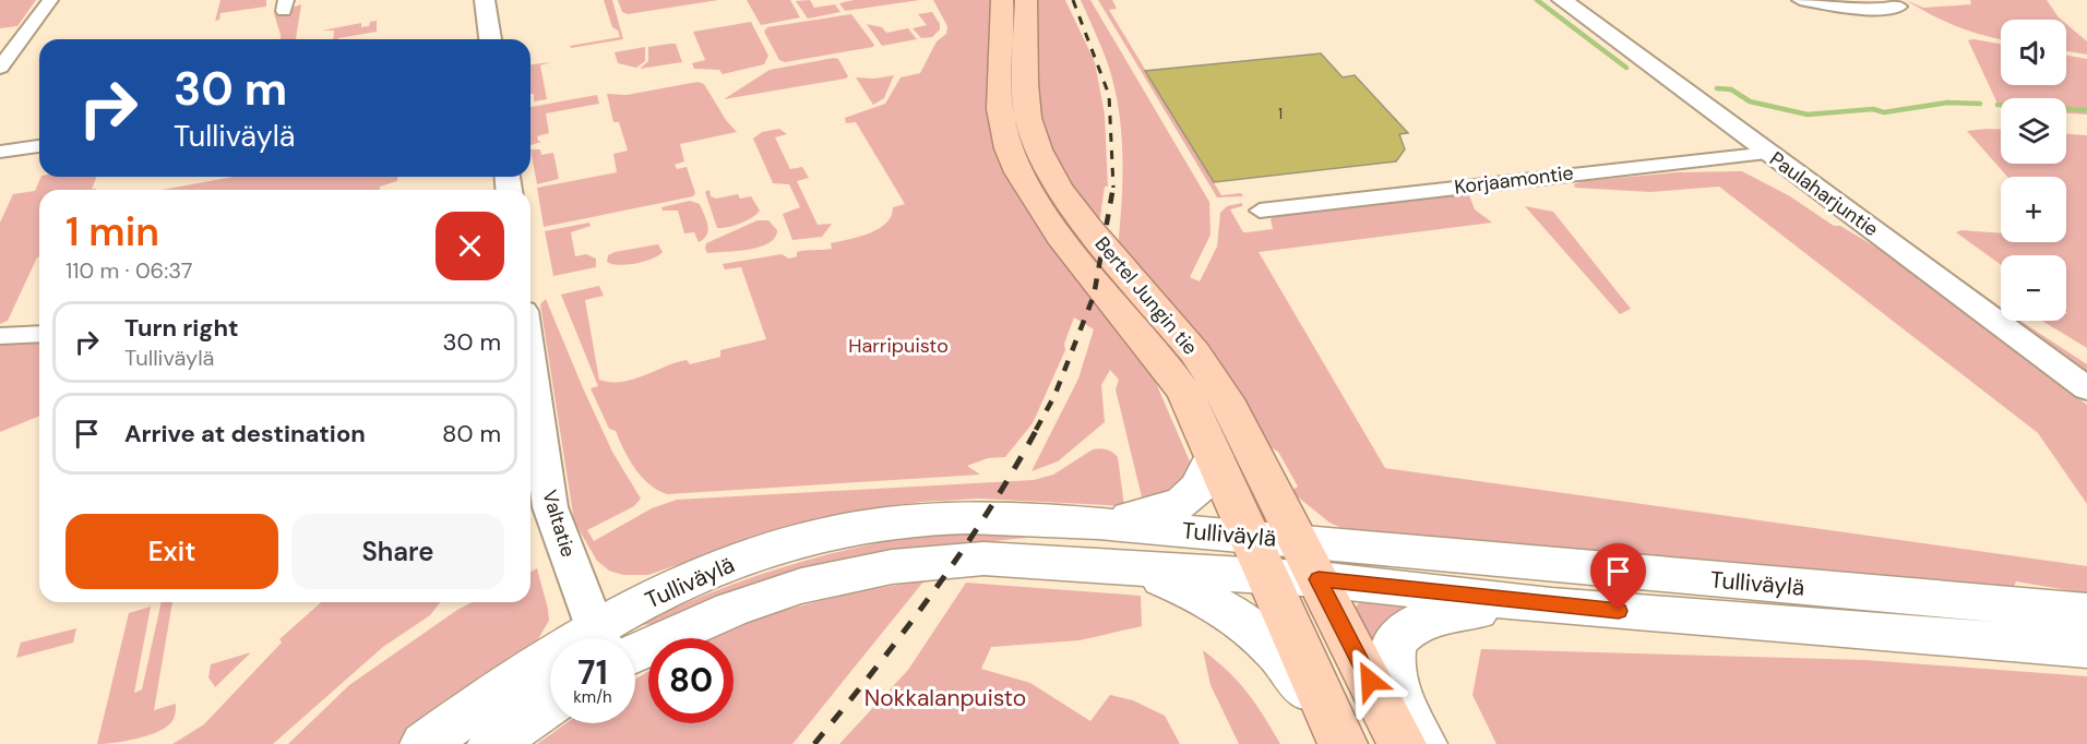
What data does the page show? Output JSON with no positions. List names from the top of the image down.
{
  "streets": {
    "highway": ["Bertel Jungin tie"],
    "main road": ["Tulliväylä"],
    "street": ["Korjaamontie", "Paulaharjuntie", "Valtatie"]
  },
  "crossings": [
    ["Korjaamontie", "Paulaharjuntie"],
    ["Bertel Jungin tie", "Tulliväylä"]
  ],
  "parks": ["Harripuisto", "Nokkalanpuisto"],
  "house_numbers": ["1"],
  "page": {
    "map_buttons": ["+", "−"],
    "turn": ["30 m", "Tulliväylä"],
    "heading": ["1 min", "110 m · 06:37"],
    "list": [
      {
        "name": "Turn right",
        "note": "Tulliväylä",
        "value": "30 m"
      },
      {
        "name": "Arrive at destination",
        "value": "80 m"
      }
    ],
    "buttons": ["Exit", "Share"],
    "speed": "71 km/h",
    "limit": "80"
  }
}
